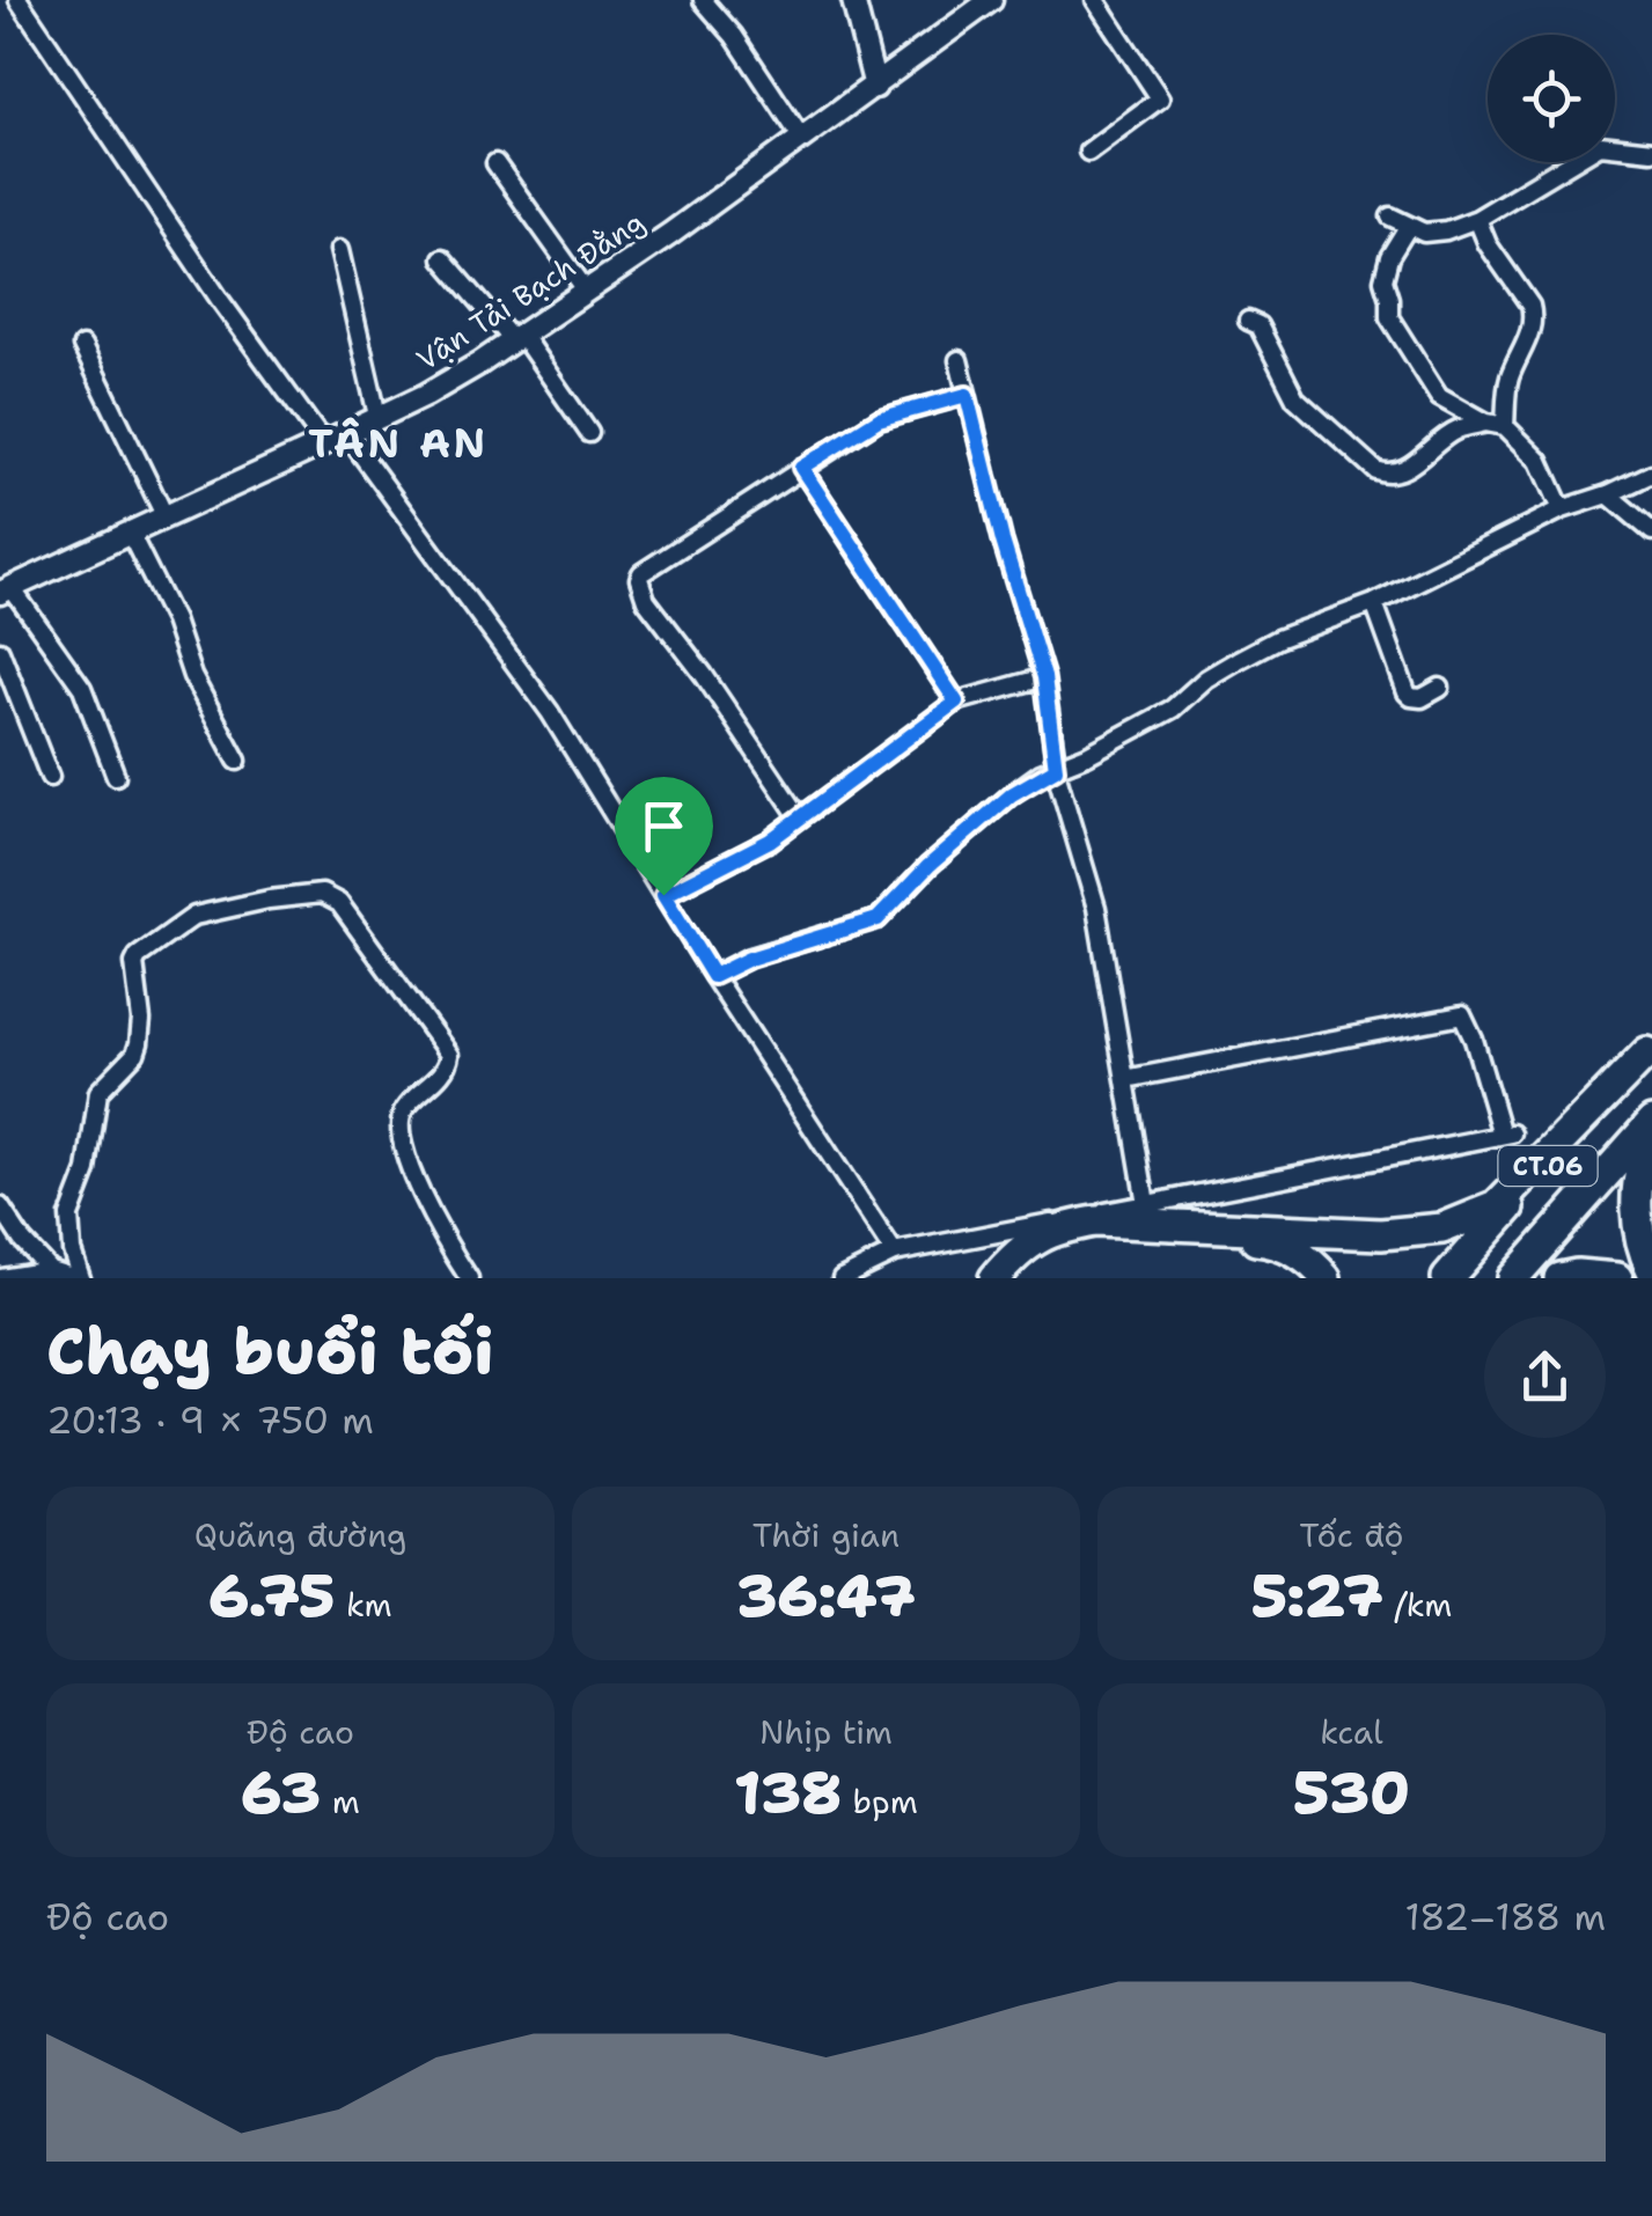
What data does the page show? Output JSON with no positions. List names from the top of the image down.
{
  "streets": {
    "highway": ["CT.06"],
    "street": ["Vận Tải Bạch Đằng"]
  },
  "districts": ["TÂN AN"],
  "page": {
    "heading": ["Chạy buổi tối", "20:13 · 9 × 750 m"],
    "stats": [
      ["Quãng đường", "6.75 km"],
      ["Thời gian", "36:47"],
      ["Tốc độ", "5:27 /km"],
      ["Độ cao", "63 m"],
      ["Nhịp tim", "138 bpm"],
      ["kcal", "530"]
    ],
    "chart": ["Độ cao", "182–188 m"]
  }
}
